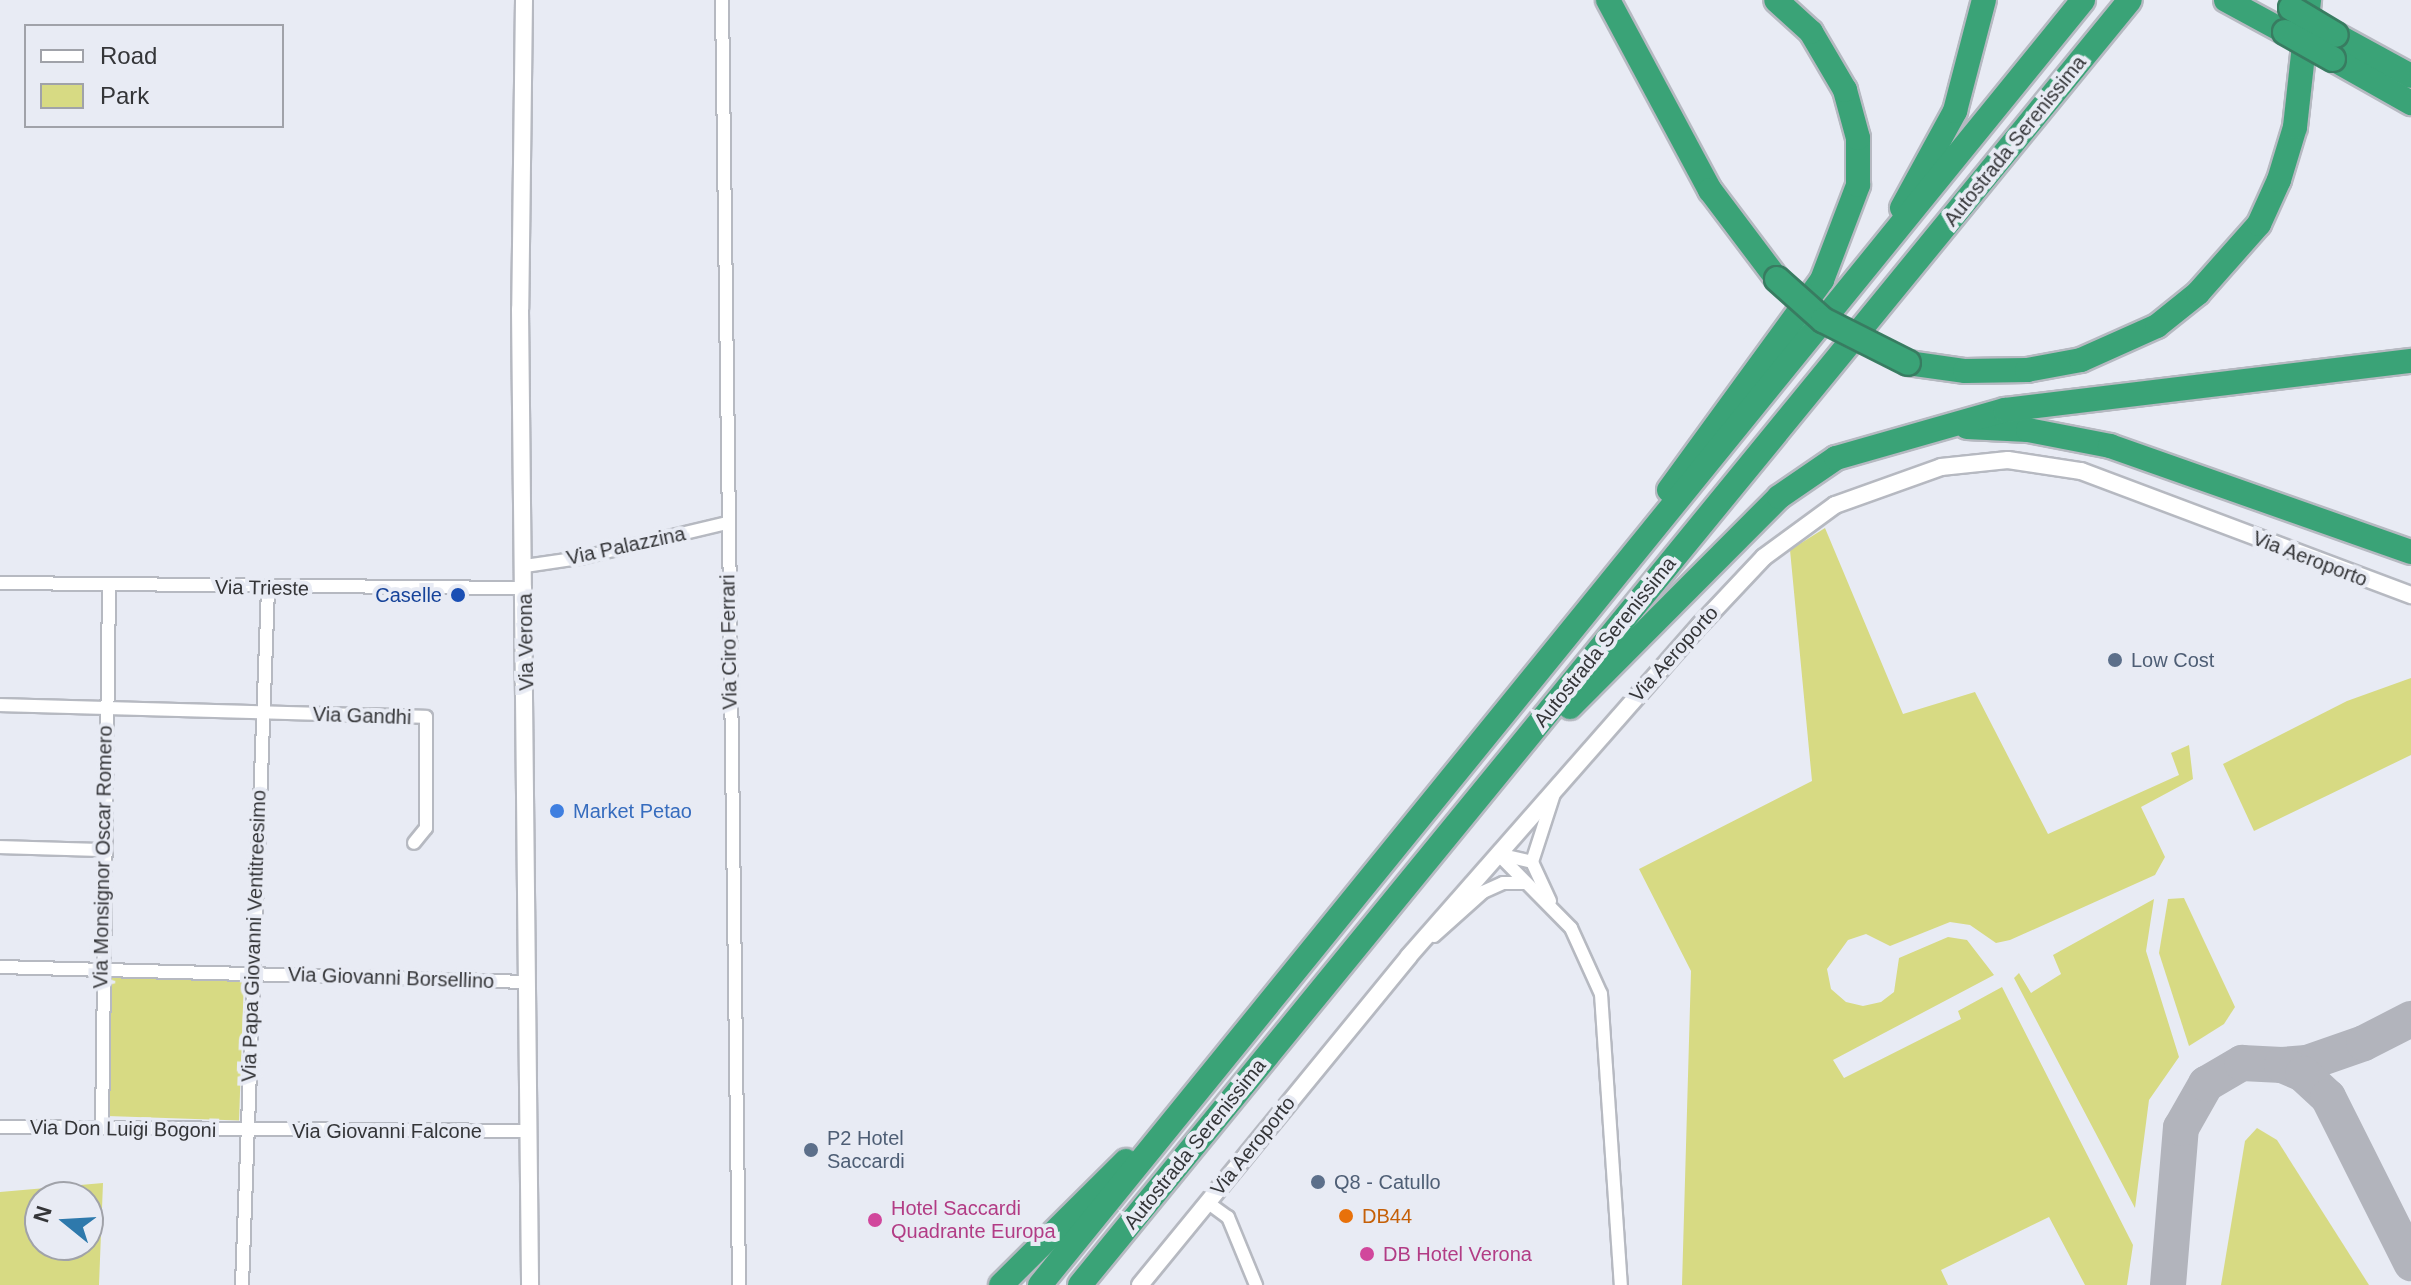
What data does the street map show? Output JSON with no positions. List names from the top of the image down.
{
  "streets": {
    "highway": ["Autostrada Serenissima"],
    "street": [
      "Via Palazzina",
      "Via Aeroporto",
      "Via Trieste",
      "Via Verona",
      "Via Ciro Ferrari",
      "Via Gandhi",
      "Via Monsignor Oscar Romero",
      "Via Papa Giovanni Ventitreesimo",
      "Via Giovanni Borsellino",
      "Via Don Luigi Bogoni",
      "Via Giovanni Falcone"
    ]
  },
  "crossings": [
    ["Via Palazzina", "Via Verona"],
    ["Via Palazzina", "Via Ciro Ferrari"],
    ["Via Trieste", "Via Verona"],
    ["Via Trieste", "Via Monsignor Oscar Romero"],
    ["Via Trieste", "Via Papa Giovanni Ventitreesimo"],
    ["Via Verona", "Via Giovanni Borsellino"],
    ["Via Verona", "Via Giovanni Falcone"],
    ["Via Gandhi", "Via Papa Giovanni Ventitreesimo"],
    ["Via Monsignor Oscar Romero", "Via Giovanni Borsellino"],
    ["Via Monsignor Oscar Romero", "Via Don Luigi Bogoni"],
    ["Via Papa Giovanni Ventitreesimo", "Via Giovanni Borsellino"],
    ["Via Papa Giovanni Ventitreesimo", "Via Don Luigi Bogoni"],
    ["Via Papa Giovanni Ventitreesimo", "Via Giovanni Falcone"],
    ["Via Don Luigi Bogoni", "Via Giovanni Falcone"]
  ],
  "places": [
    "Caselle",
    "Low Cost",
    "Market Petao",
    "P2 Hotel Saccardi",
    "Q8 - Catullo",
    "DB44",
    "Hotel Saccardi Quadrante Europa",
    "DB Hotel Verona"
  ],
  "legend": ["Road", "Park"],
  "north": "left"
}
